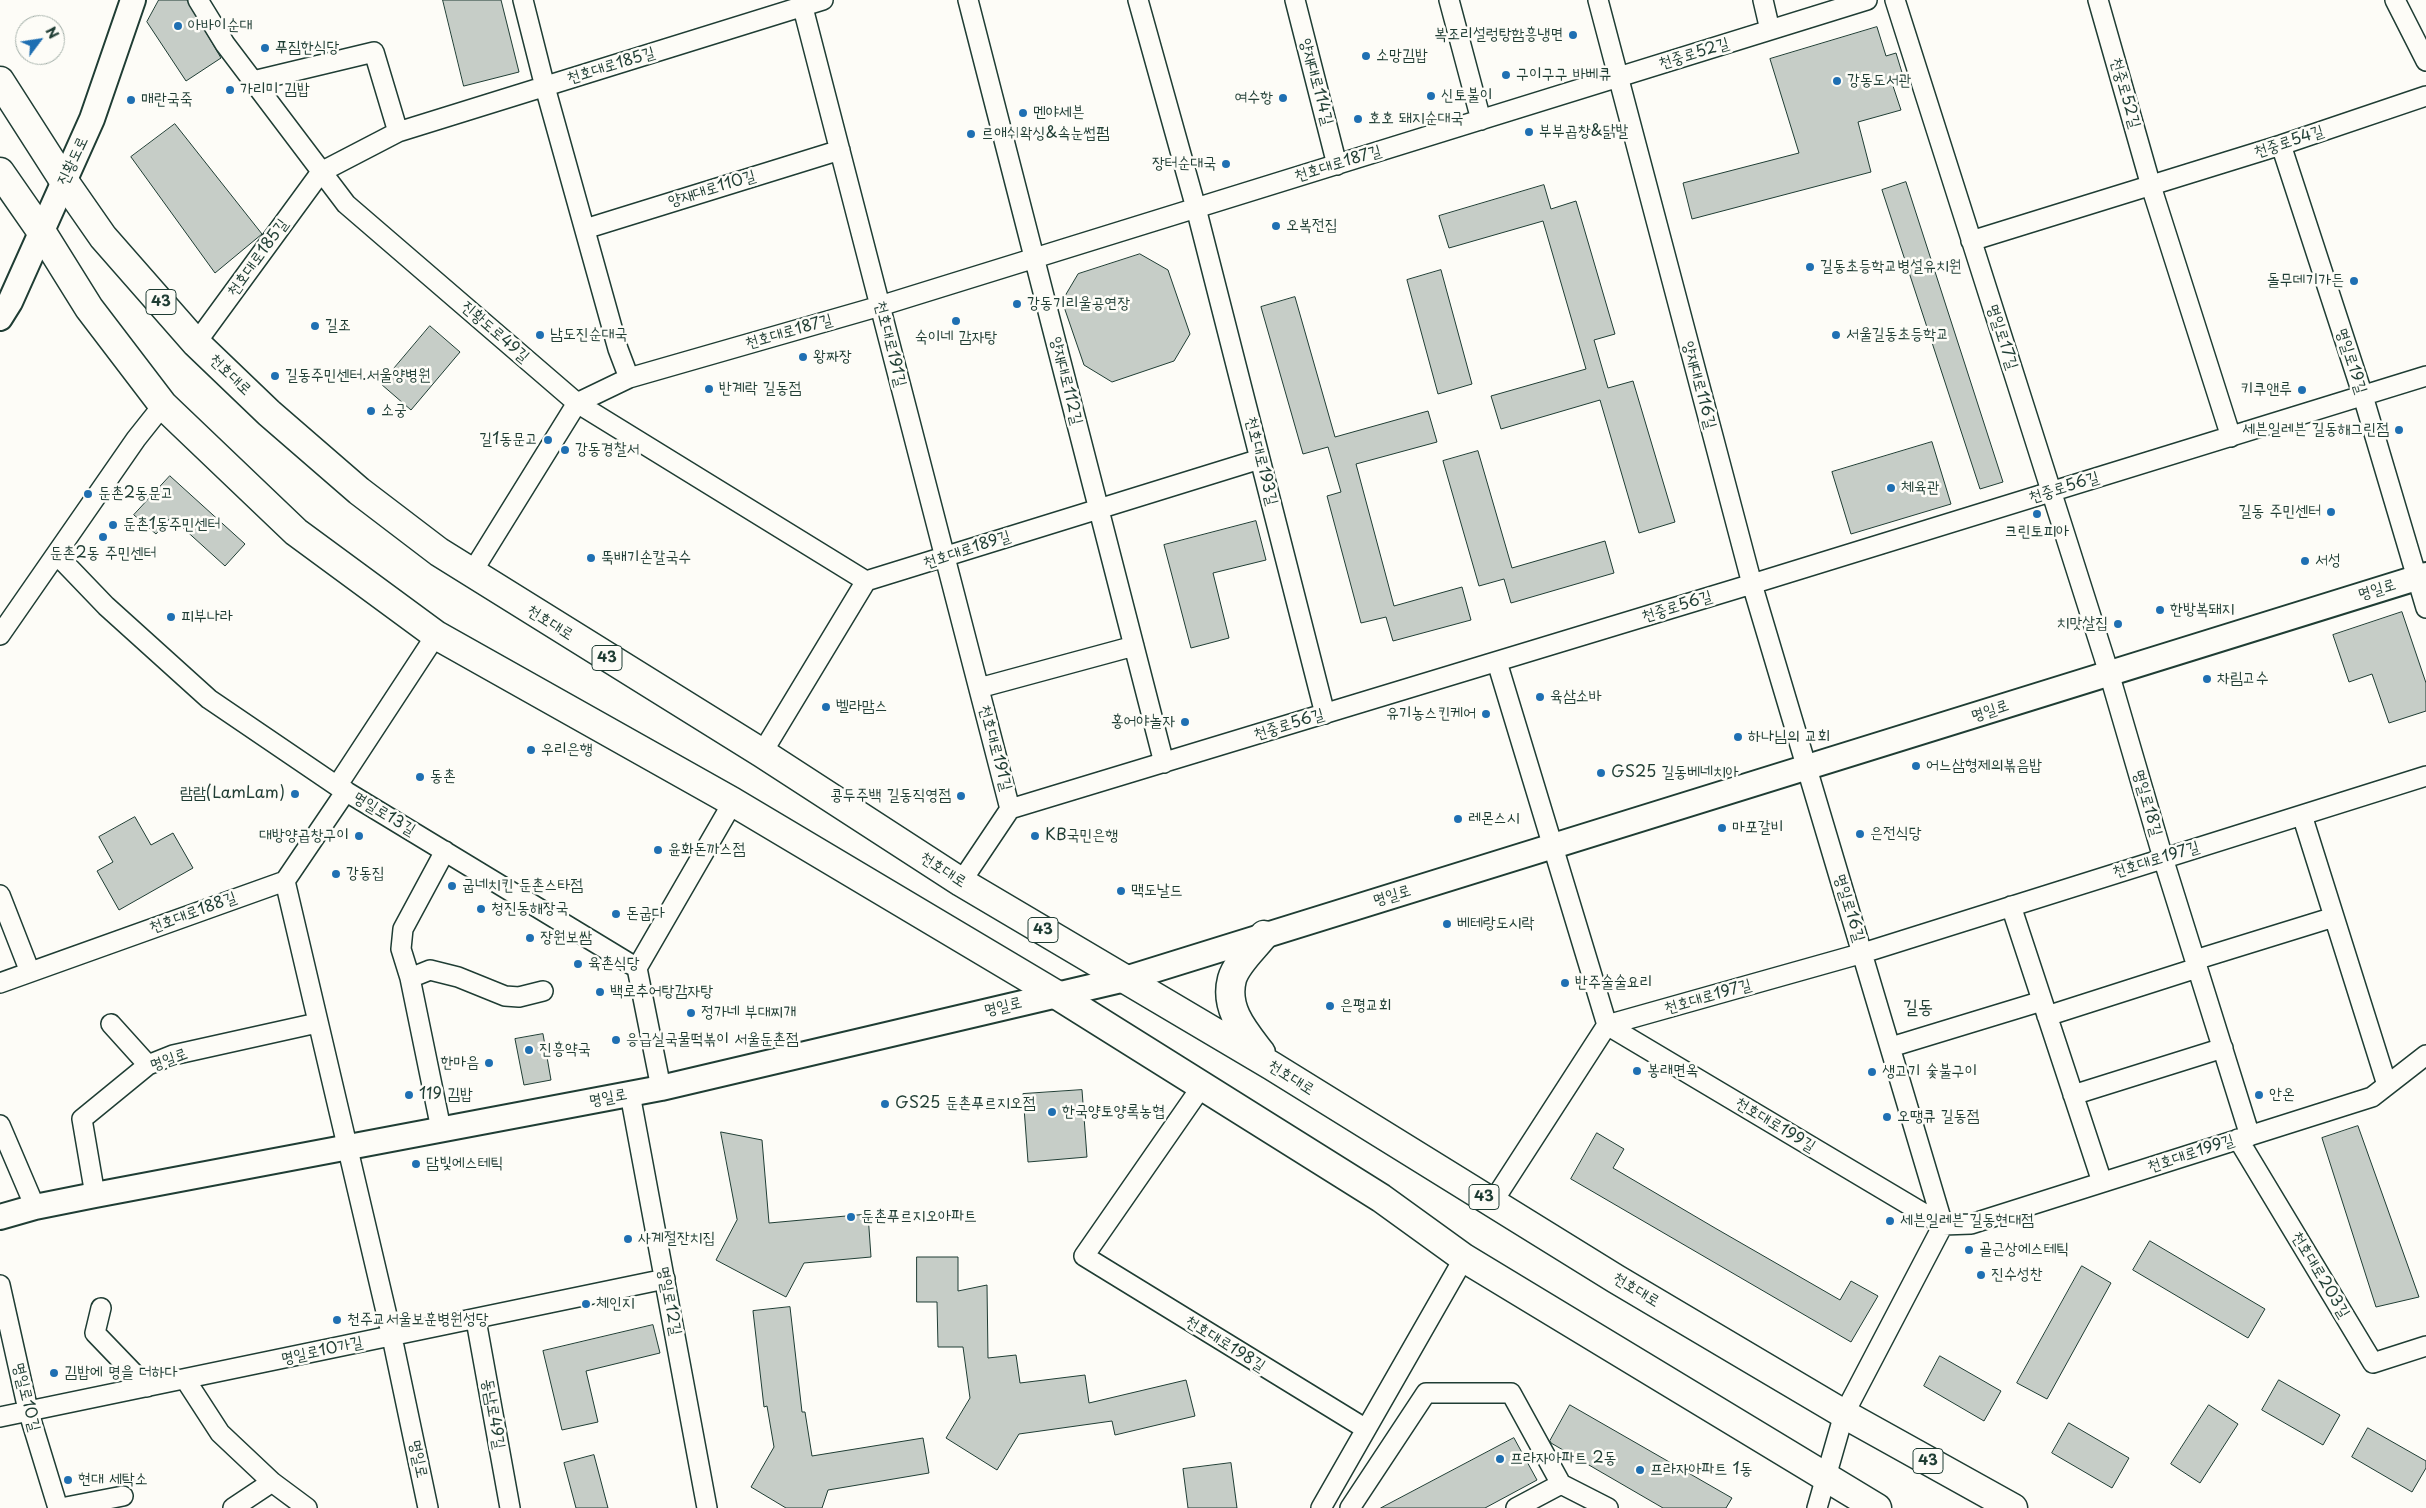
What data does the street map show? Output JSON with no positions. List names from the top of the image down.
{
  "streets": {
    "main road": ["43", "천호대로"],
    "street": [
      "천중로52길",
      "천호대로185길",
      "양재대로114길",
      "천중로54길",
      "진황도로",
      "천호대로187길",
      "양재대로110길",
      "진황도로49길",
      "명일로17길",
      "천호대로191길",
      "명일로19길",
      "양재대로112길",
      "양재대로116길",
      "천호대로193길",
      "천중로56길",
      "천호대로189길",
      "명일로",
      "명일로18길",
      "명일로13길",
      "천호대로197길",
      "명일로16길",
      "천호대로188길",
      "천호대로199길",
      "천호대로203길",
      "명일로12길",
      "천호대로198길",
      "명일로10가길",
      "명일로10길",
      "동남로49길"
    ]
  },
  "crossings": [
    ["천중로52길", "천중로54길"],
    ["천중로52길", "천호대로187길"],
    ["천중로52길", "양재대로116길"],
    ["천호대로185길", "진황도로49길"],
    ["천호대로185길", "천호대로191길"],
    ["천호대로185길", "천호대로"],
    ["양재대로114길", "천호대로187길"],
    ["천중로54길", "명일로17길"],
    ["천중로54길", "명일로19길"],
    ["진황도로", "천호대로"],
    ["천호대로187길", "진황도로49길"],
    ["천호대로187길", "천호대로191길"],
    ["천호대로187길", "양재대로112길"],
    ["천호대로187길", "양재대로116길"],
    ["천호대로187길", "천호대로193길"],
    ["양재대로110길", "천호대로191길"],
    ["진황도로49길", "천호대로189길"],
    ["명일로17길", "천중로56길"],
    ["명일로17길", "명일로"],
    ["명일로17길", "명일로18길"],
    ["천호대로191길", "양재대로112길"],
    ["천호대로191길", "천중로56길"],
    ["천호대로191길", "천호대로189길"],
    ["명일로19길", "천중로56길"],
    ["명일로19길", "명일로"],
    ["천호대로", "명일로"],
    ["양재대로112길", "천중로56길"],
    ["양재대로112길", "천호대로189길"],
    ["양재대로116길", "천중로56길"],
    ["양재대로116길", "명일로"],
    ["양재대로116길", "명일로16길"],
    ["천호대로193길", "천중로56길"],
    ["천호대로193길", "천호대로189길"],
    ["명일로", "명일로18길"],
    ["명일로", "명일로16길"],
    ["명일로", "천호대로188길"],
    ["명일로", "명일로12길"],
    ["명일로", "명일로10가길"],
    ["명일로18길", "천호대로197길"],
    ["명일로18길", "천호대로199길"],
    ["명일로18길", "천호대로203길"],
    ["천호대로197길", "명일로16길"],
    ["천호대로197길", "천호대로199길"],
    ["명일로16길", "천호대로199길"],
    ["천호대로199길", "천호대로203길"],
    ["명일로12길", "명일로10가길"],
    ["명일로10가길", "명일로10길"],
    ["명일로10가길", "동남로49길"]
  ],
  "districts": ["길동"],
  "places": [
    "아바이순대",
    "복조리설렁탕함흥냉면",
    "푸짐한식당",
    "소망김밥",
    "구이구구 바베큐",
    "강동도서관",
    "가리미 김밥",
    "신토불이",
    "여수항",
    "매란국죽",
    "멘야세븐",
    "호호 돼지순대국",
    "부부곱창&닭발",
    "르애쉬왁싱&속눈썹펌",
    "장터순대국",
    "오복전집",
    "길동초등학교병설유치원",
    "돌무데기가든",
    "강동기리울공연장",
    "숙이네 감자탕",
    "길조",
    "남도진순대국",
    "서울길동초등학교",
    "왕짜장",
    "길동주민센터.서울양병원",
    "반계락 길동점",
    "키쿠앤루",
    "소궁",
    "세븐일레븐 길동해그린점",
    "길1동문고",
    "강동경찰서",
    "체육관",
    "둔촌2동문고",
    "길동 주민센터",
    "크린토피아",
    "둔촌1동주민센터",
    "둔촌2동 주민센터",
    "뚝배기손칼국수",
    "서성",
    "한방복돼지",
    "피부나라",
    "치맛살집",
    "차림고수",
    "육삼소바",
    "벨라맘스",
    "유기농스킨케어",
    "홍어야놀자",
    "하나님의 교회",
    "우리은행",
    "어느삼형제의볶음밥",
    "GS25 길동베네치아",
    "동촌",
    "람람(LamLam)",
    "콩두주백 길동직영점",
    "레몬스시",
    "마포갈비",
    "은전식당",
    "대방양곱창구이",
    "KB국민은행",
    "윤화돈까스점",
    "강동집",
    "굽네치킨 둔촌스타점",
    "맥도날드",
    "청진동해장국",
    "돈굽다",
    "베테랑도시락",
    "장원보쌈",
    "육촌식당",
    "반주술술요리",
    "백로추어탕감자탕",
    "은평교회",
    "정가네 부대찌개",
    "응급실국물떡볶이 서울둔촌점",
    "진흥약국",
    "한마음",
    "봉래면옥",
    "생고기 숯불구이",
    "119 김밥",
    "안온",
    "GS25 둔촌푸르지오점",
    "한국양토양록농협",
    "오땡큐 길동점",
    "담빛에스테틱",
    "둔촌푸르지오아파트",
    "세븐일레븐 길동현대점",
    "사계절잔치집",
    "골근상에스테틱",
    "진수성찬",
    "체인지",
    "천주교서울보훈병원성당",
    "김밥에 명을 더하다",
    "프라자아파트 2동",
    "프라자아파트 1동",
    "현대 세탁소"
  ],
  "north": "top right"
}
